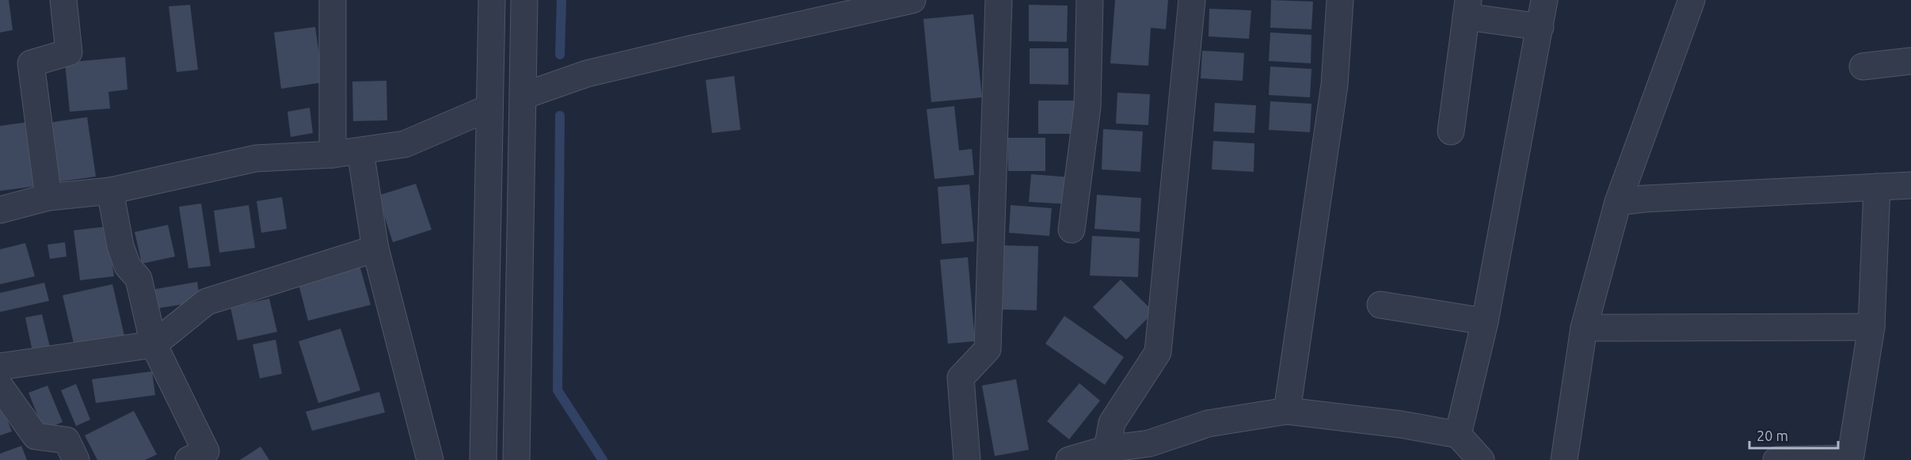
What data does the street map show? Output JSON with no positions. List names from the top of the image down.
{
  "scale_bar": "20 m"
}
